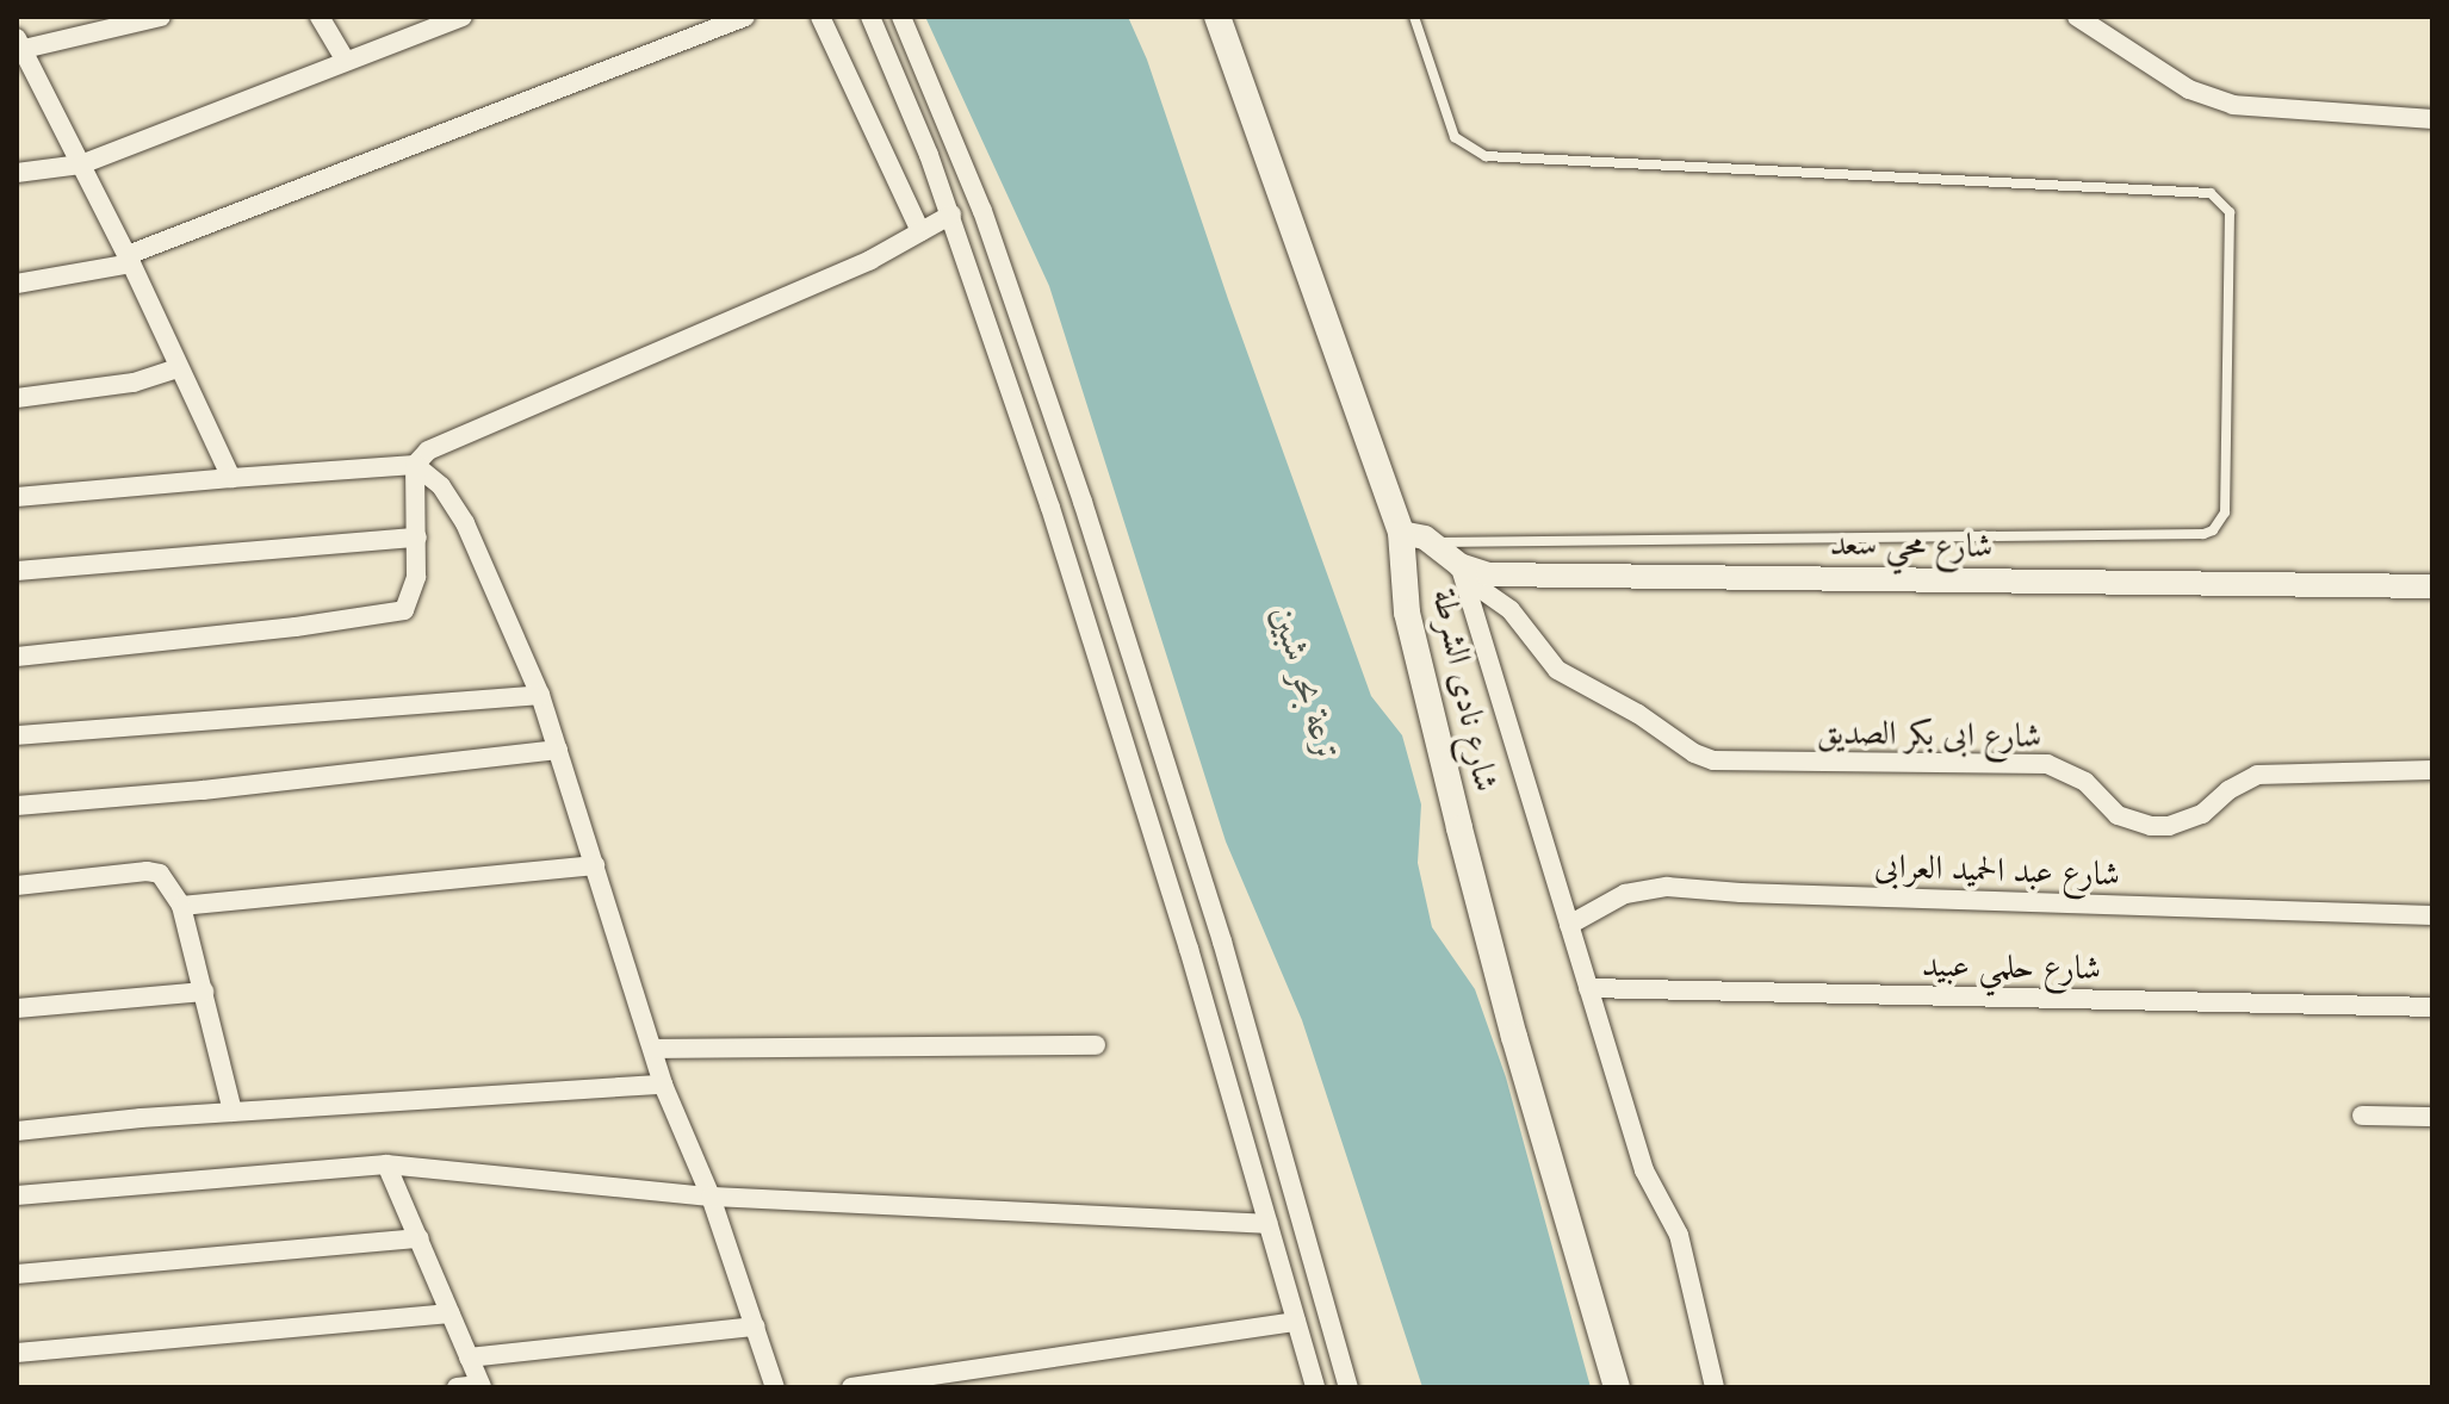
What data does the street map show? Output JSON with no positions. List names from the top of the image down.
{
  "streets": {
    "main road": ["شارع نادى الشرطة"],
    "street": [
      "شارع محي سعد",
      "شارع ابى بكر الصديق",
      "شارع عبد الحميد العرابى",
      "شارع حلمي عبيد"
    ]
  },
  "crossings": [
    ["شارع محي سعد", "شارع نادى الشرطة"],
    ["شارع محي سعد", "شارع ابى بكر الصديق"]
  ],
  "water": ["ترعة بحر شبين"]
}
